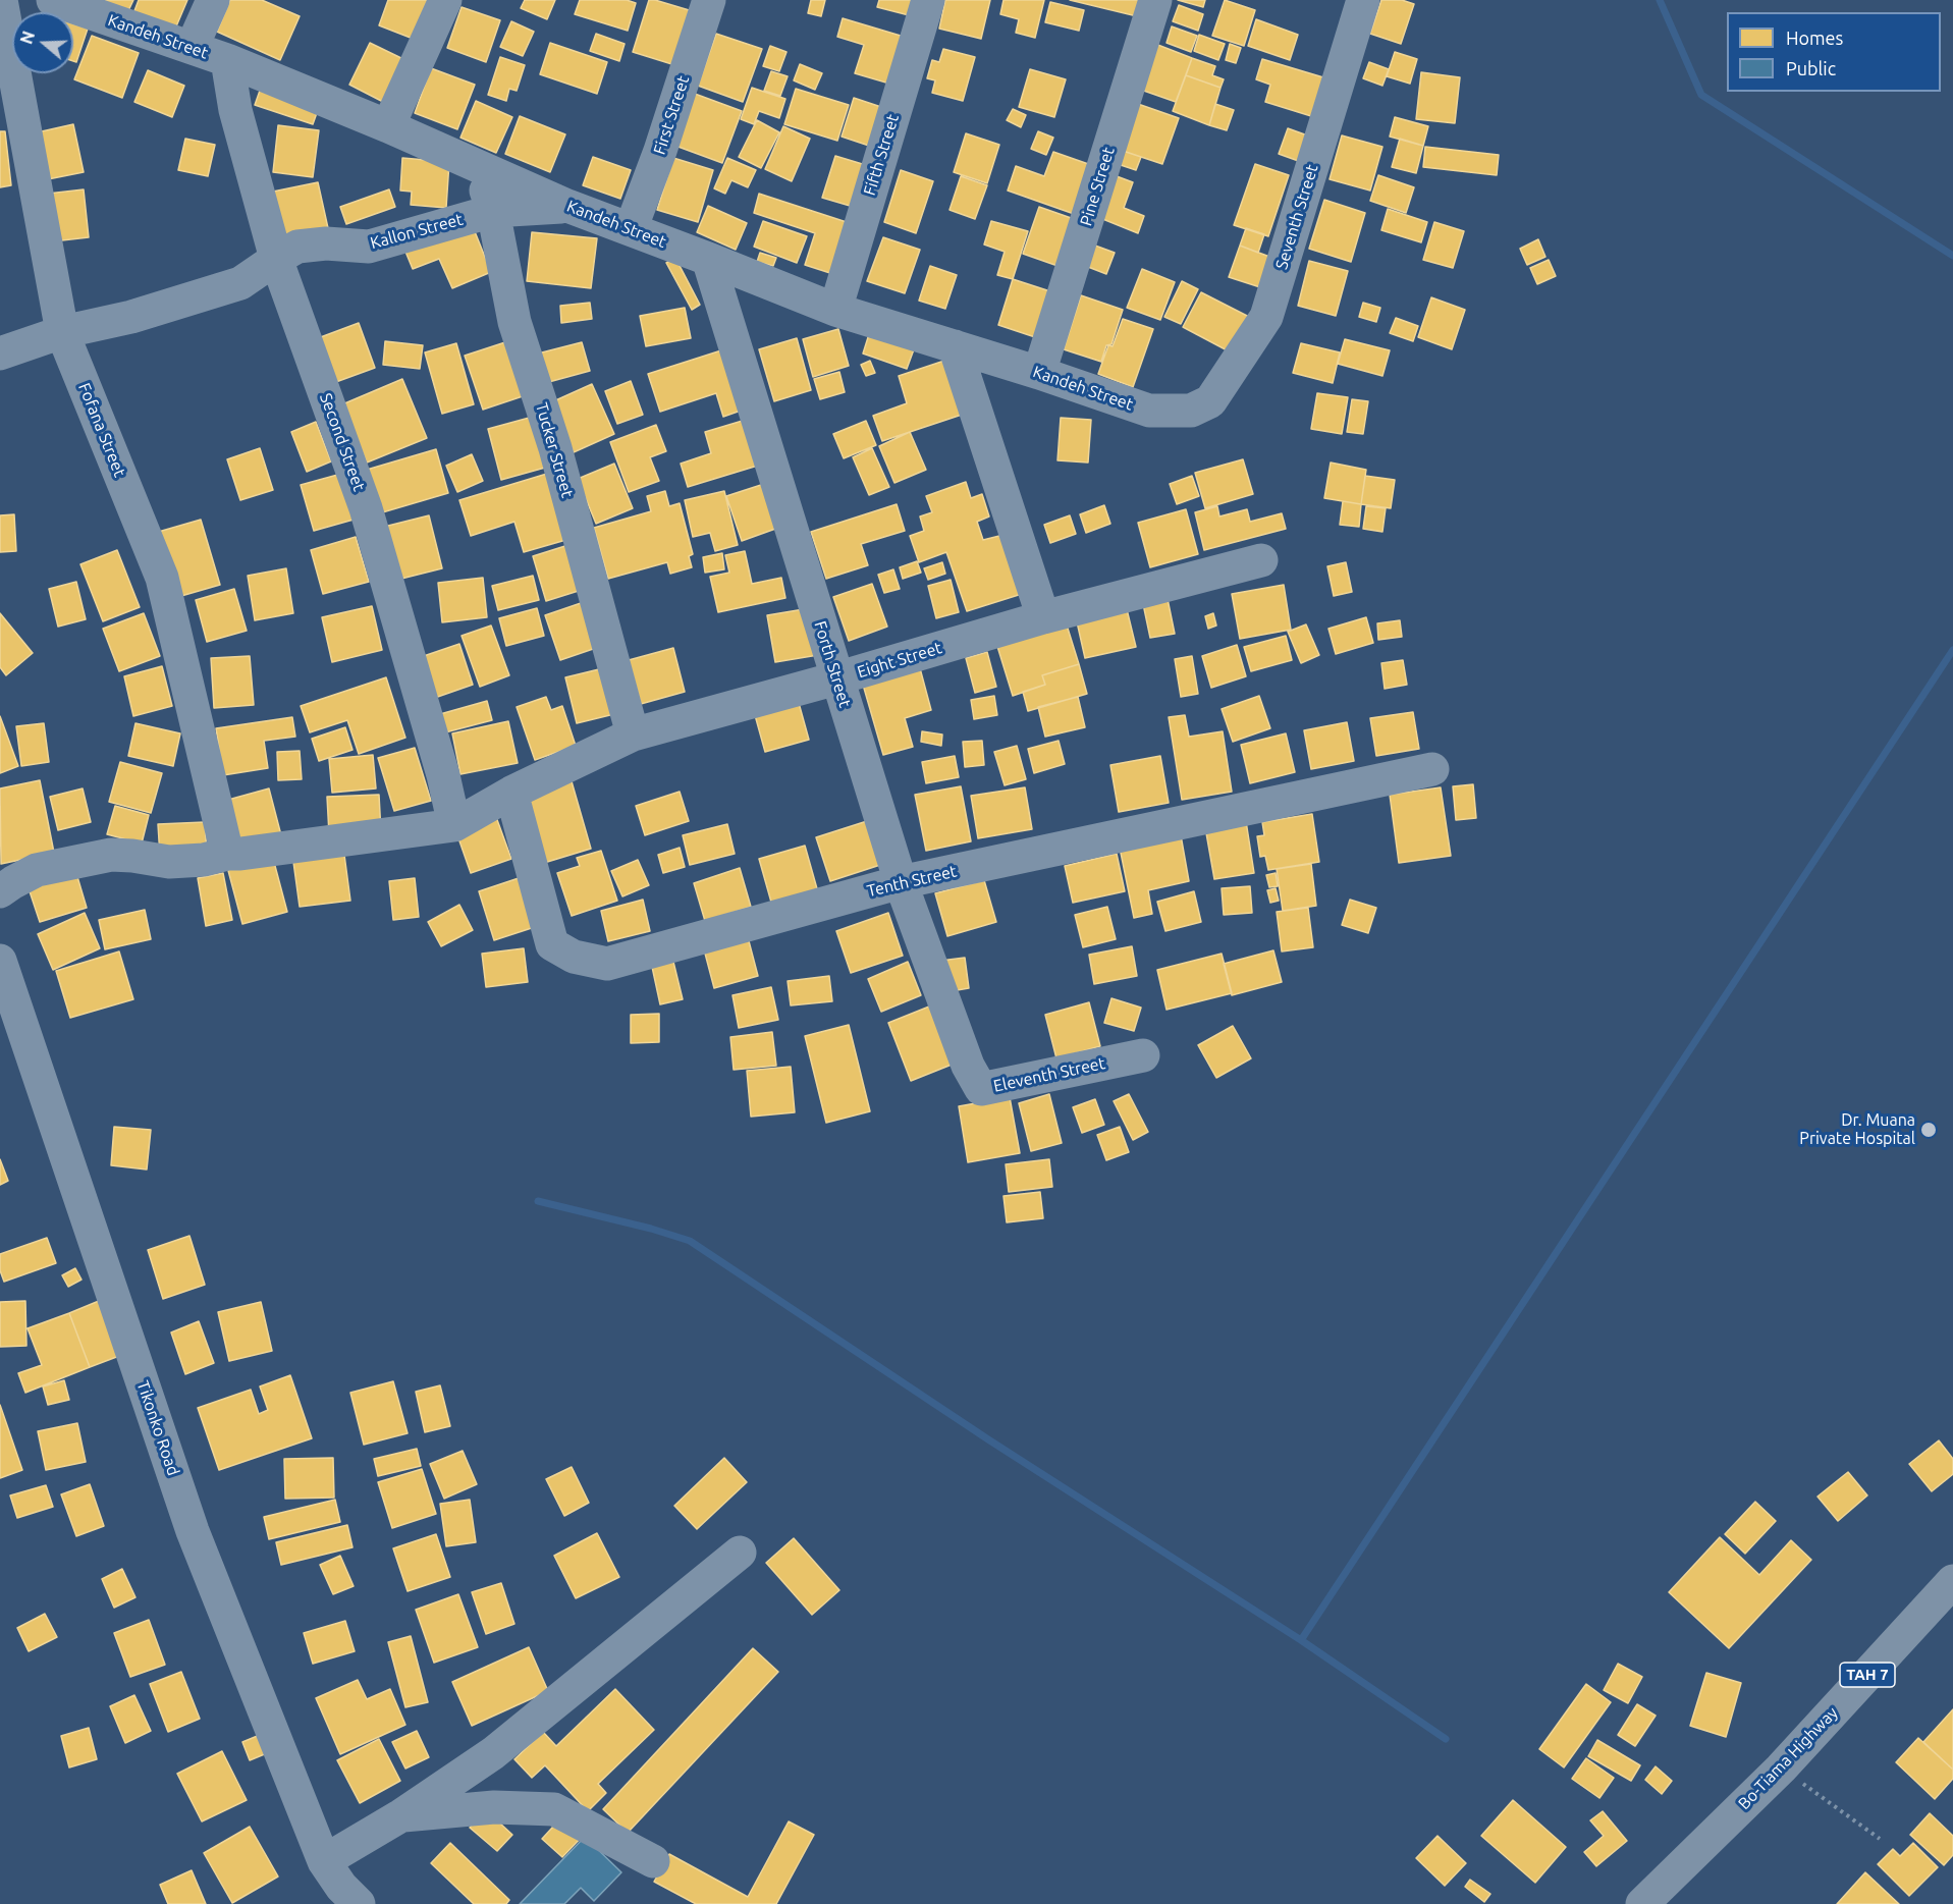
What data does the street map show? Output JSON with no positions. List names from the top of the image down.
{
  "streets": {
    "highway": ["TAH 7", "Bo-Tiama Highway"],
    "street": [
      "Kandeh Street",
      "First Street",
      "Fifth Street",
      "Pine Street",
      "Seventh Street",
      "Kallon Street",
      "Fofana Street",
      "Second Street",
      "Tucker Street",
      "Eight Street",
      "Forth Street",
      "Tenth Street",
      "Eleventh Street",
      "Tikonko Road"
    ]
  },
  "crossings": [
    ["Kandeh Street", "First Street"],
    ["Kandeh Street", "Fifth Street"],
    ["Kandeh Street", "Pine Street"],
    ["Kandeh Street", "Seventh Street"],
    ["Kandeh Street", "Kallon Street"],
    ["Kandeh Street", "Second Street"],
    ["Kandeh Street", "Tucker Street"],
    ["Kandeh Street", "Forth Street"],
    ["Kallon Street", "Fofana Street"],
    ["Kallon Street", "Second Street"],
    ["Kallon Street", "Tucker Street"],
    ["Second Street", "Eight Street"],
    ["Tucker Street", "Eight Street"],
    ["Eight Street", "Forth Street"],
    ["Eight Street", "Tenth Street"],
    ["Forth Street", "Tenth Street"],
    ["Forth Street", "Eleventh Street"]
  ],
  "places": ["Dr. Muana Private Hospital"],
  "legend": ["Homes", "Public"],
  "north": "left"
}
